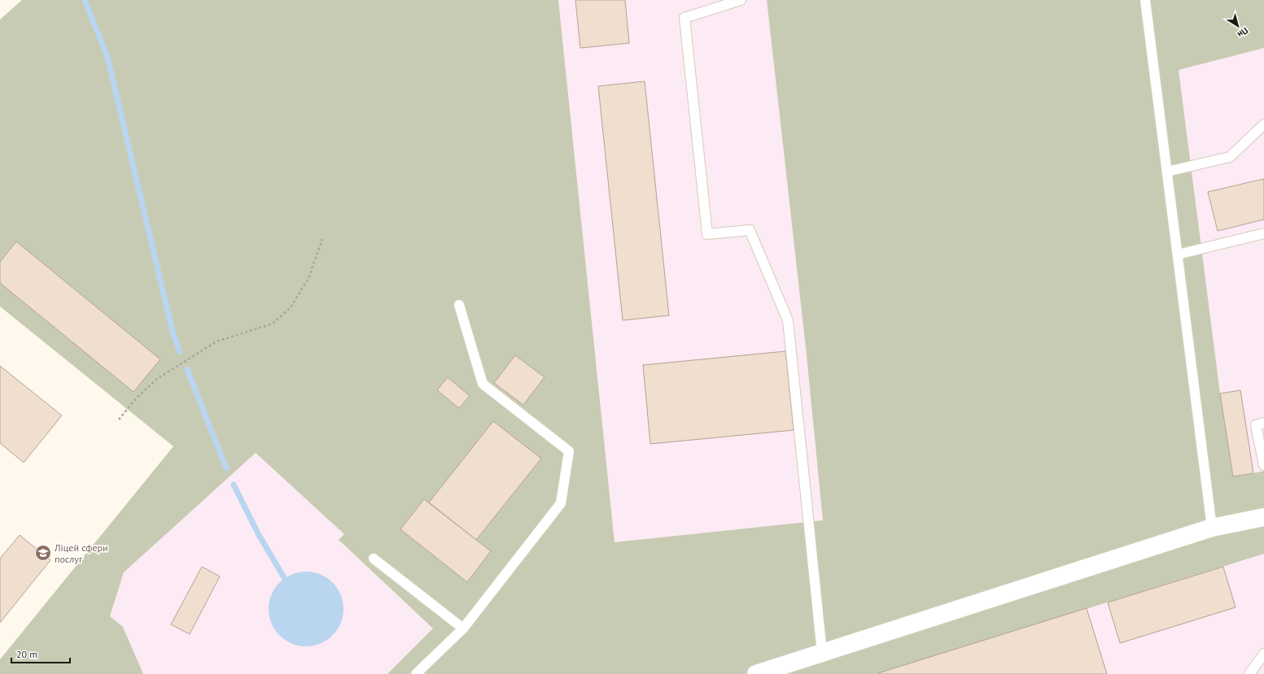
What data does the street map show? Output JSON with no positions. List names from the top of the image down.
{
  "places": {
    "school or university": ["Ліцей сфери послуг"]
  },
  "scale_bar": "20 m",
  "north": "bottom right"
}
